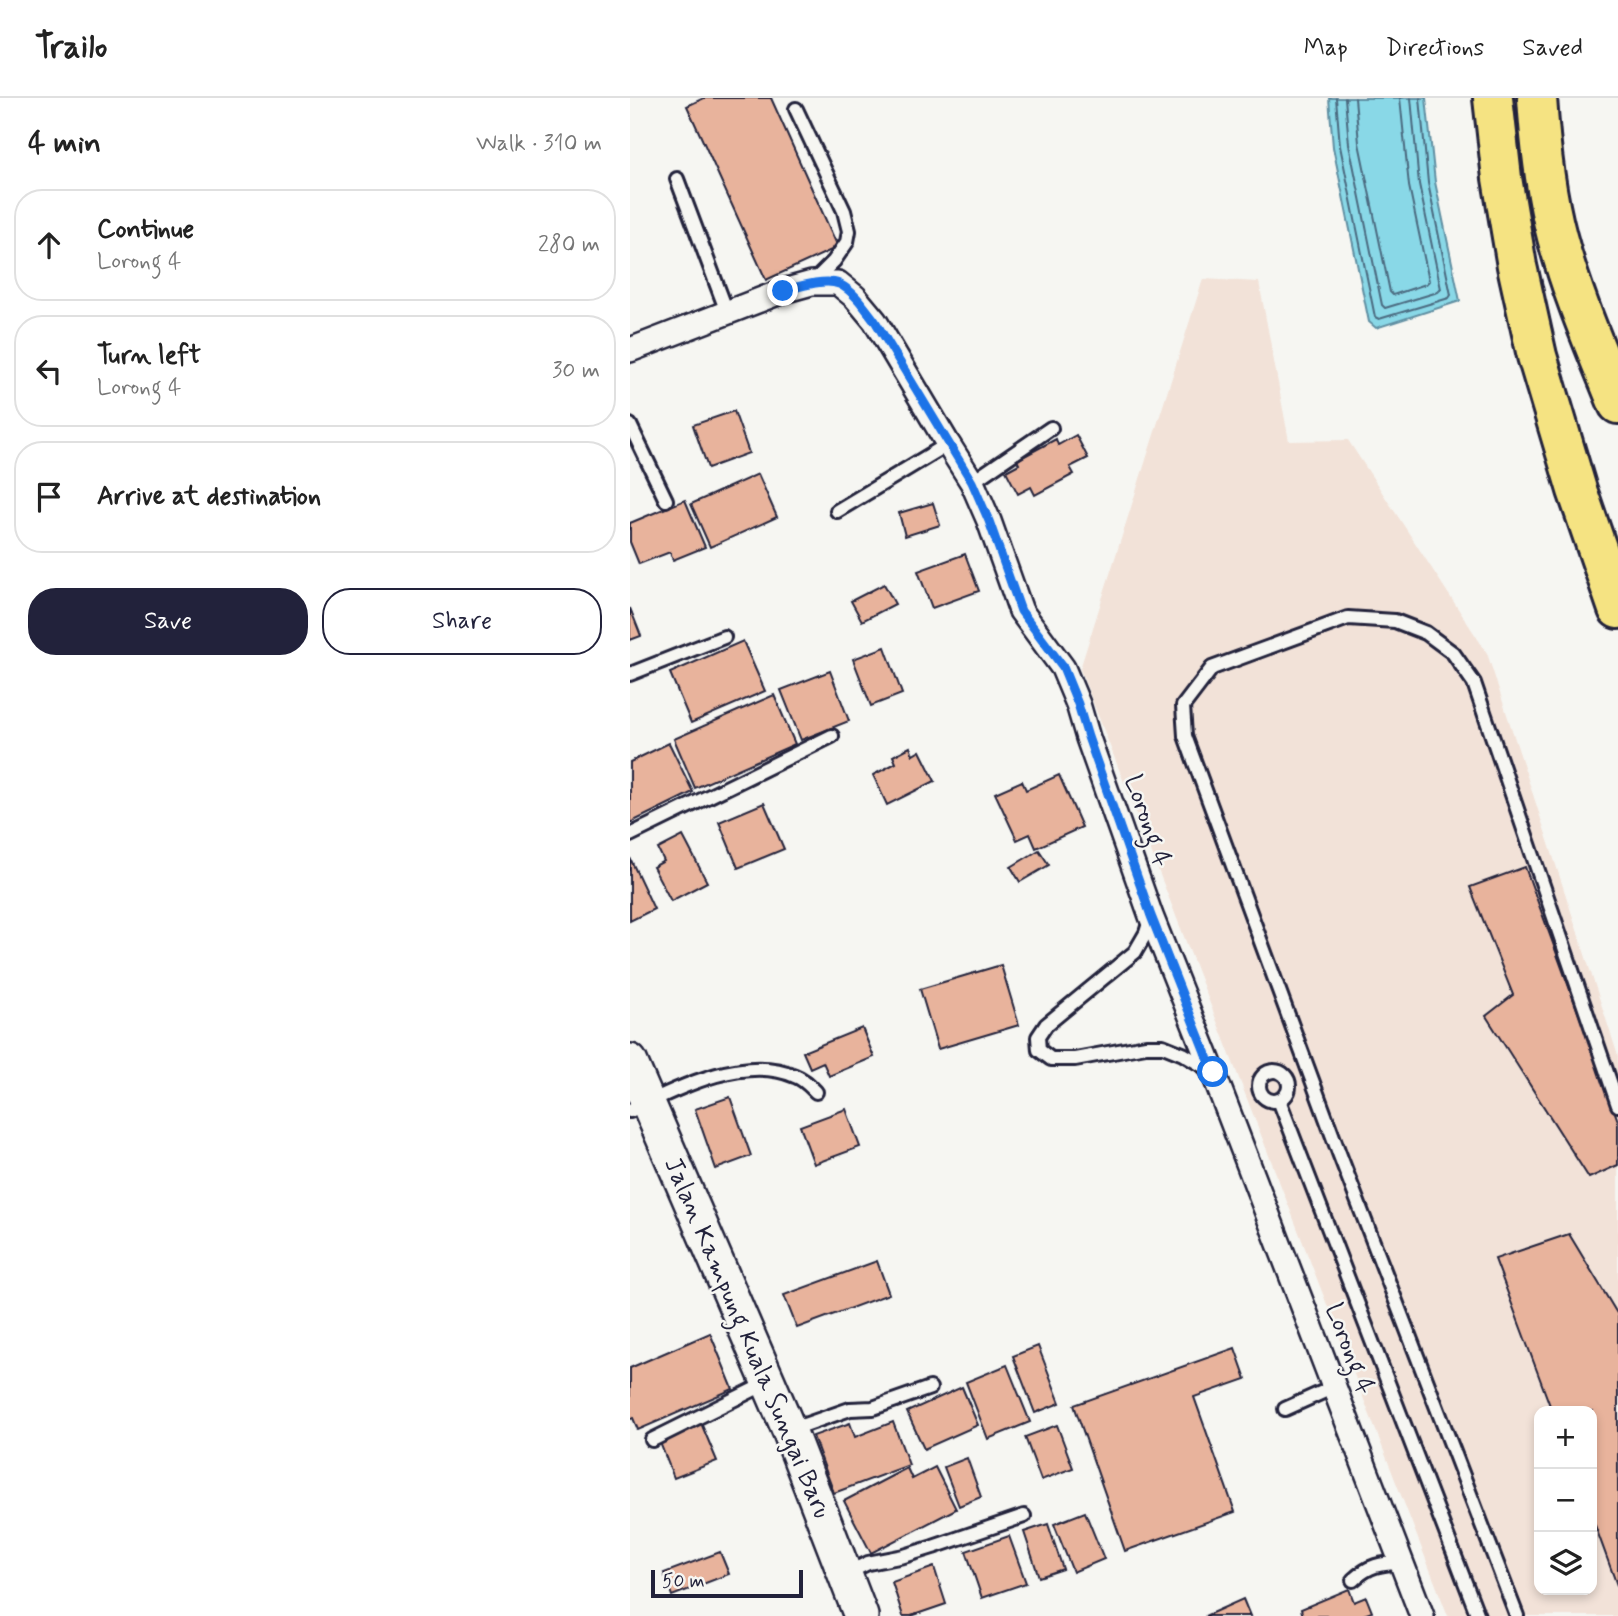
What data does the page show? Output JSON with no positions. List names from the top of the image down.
{
  "streets": {
    "street": ["Lorong 4", "Jalan Kampung Kuala Sungai Baru"]
  },
  "scale_bar": "50 m",
  "page": {
    "header": "Trailo",
    "nav": ["Map", "Directions", "Saved"],
    "heading": ["4 min", "Walk · 310 m"],
    "list": [
      ["Continue", "Lorong 4", "280 m"],
      ["Turn left", "Lorong 4", "30 m"],
      "Arrive at destination"
    ],
    "buttons": ["Save", "Share"],
    "map_buttons": ["+", "−"],
    "scale": "50 m"
  }
}
